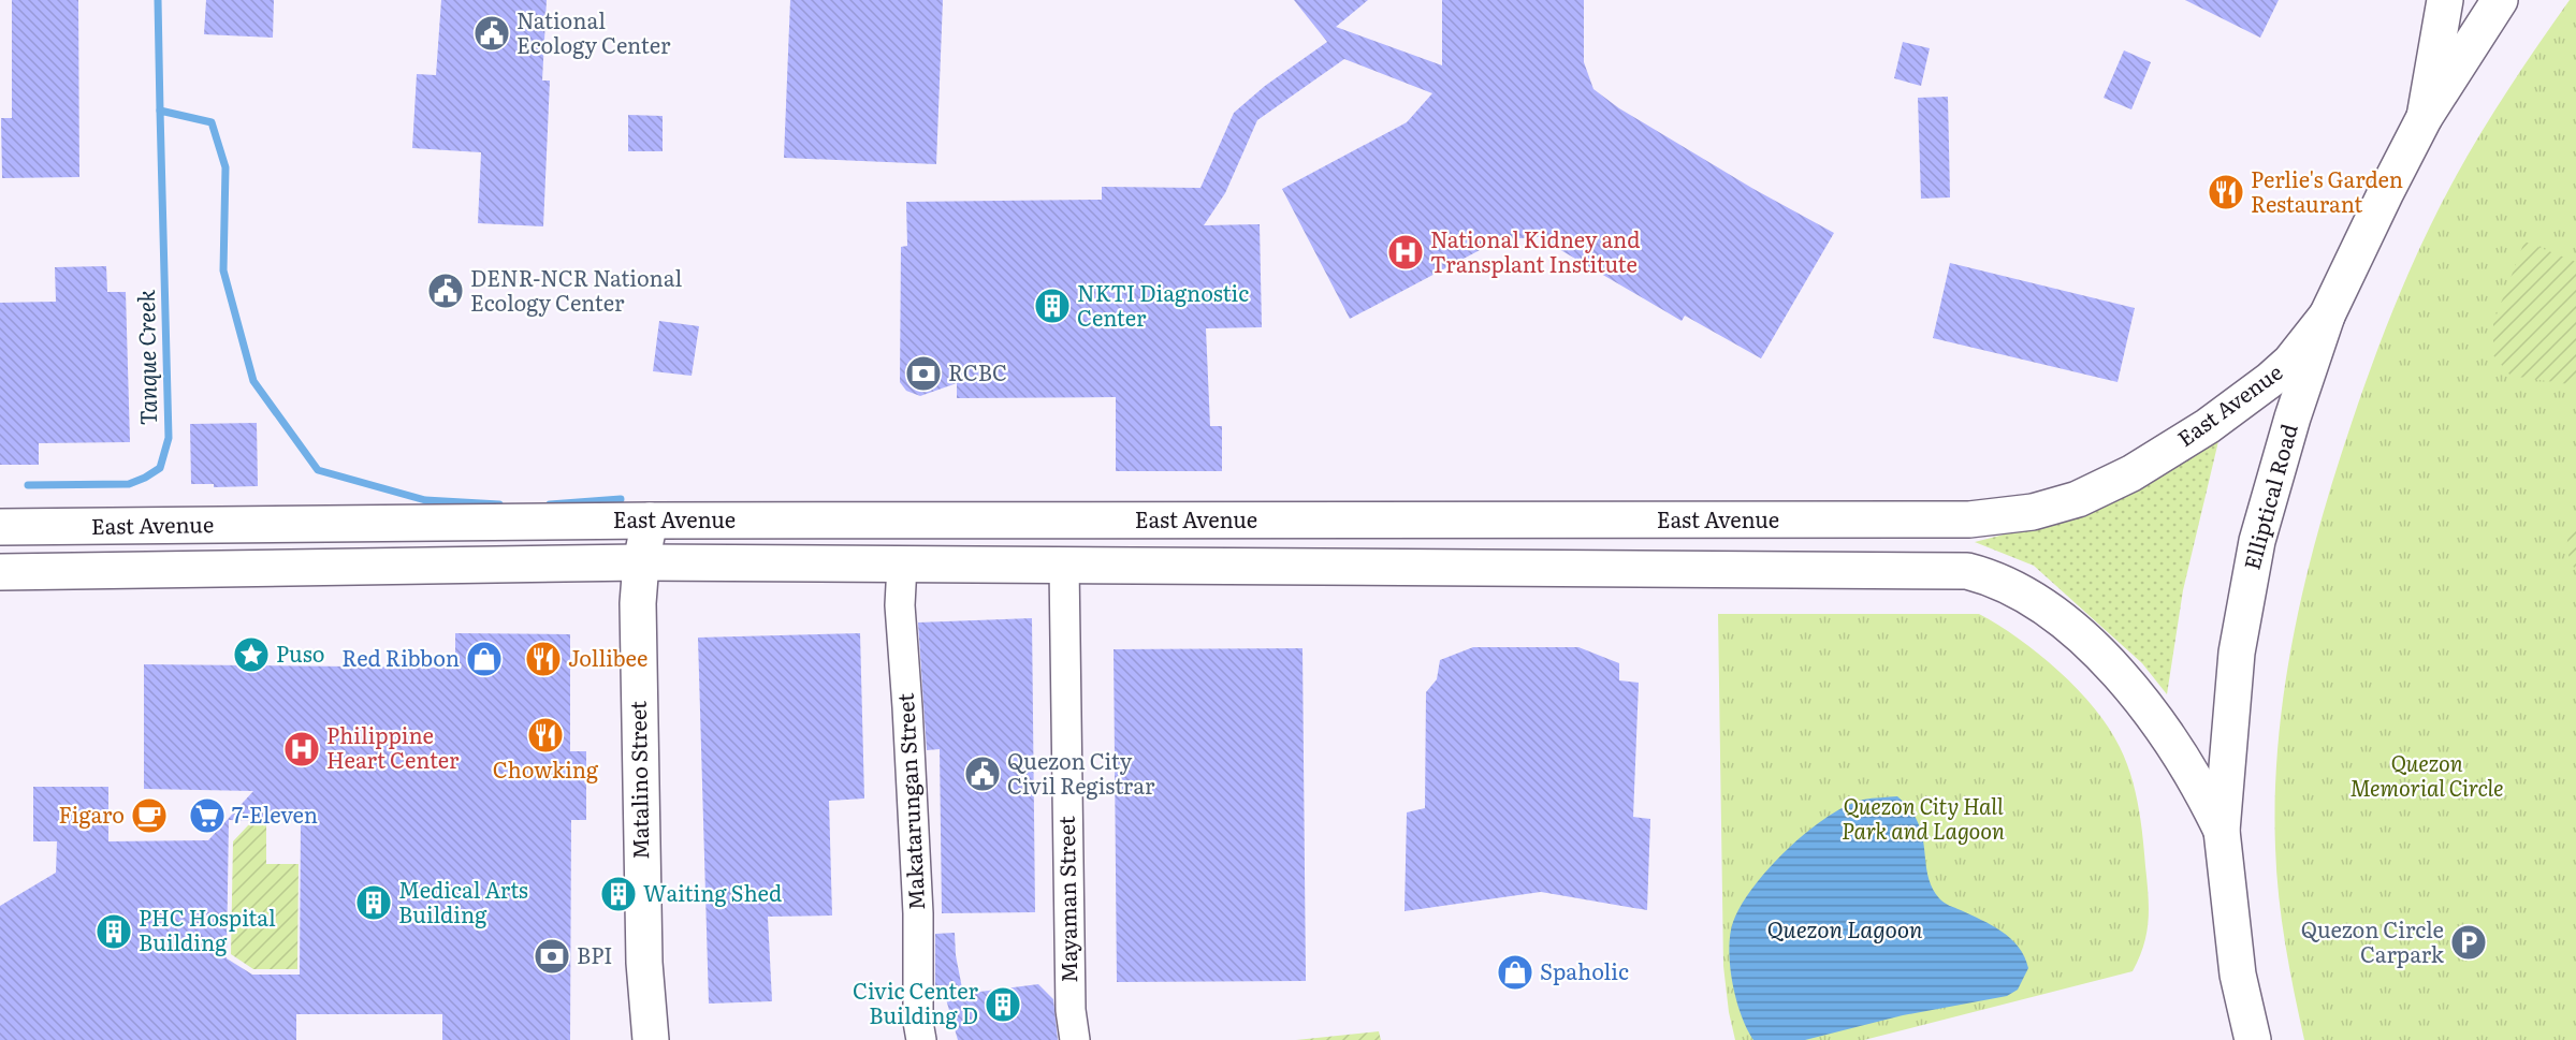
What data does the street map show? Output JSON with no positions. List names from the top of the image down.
{
  "streets": {
    "main road": ["East Avenue", "Elliptical Road", "Matalino Street"],
    "street": ["Makatarungan Street", "Mayaman Street"]
  },
  "crossings": [
    ["East Avenue", "Elliptical Road"],
    ["East Avenue", "Matalino Street"],
    ["East Avenue", "Makatarungan Street"],
    ["East Avenue", "Mayaman Street"]
  ],
  "water": ["Tanque Creek", "Quezon Lagoon"],
  "parks": ["Quezon Memorial Circle", "Quezon City Hall Park and Lagoon"],
  "places": {
    "public building": ["National Ecology Center", "DENR-NCR National Ecology Center", "Quezon City Civil Registrar"],
    "restaurant": ["Perlie's Garden Restaurant", "Jollibee", "Chowking"],
    "hospital": ["National Kidney and Transplant Institute", "Philippine Heart Center"],
    "building": [
      "NKTI Diagnostic Center",
      "Waiting Shed",
      "Medical Arts Building",
      "PHC Hospital Building",
      "Civic Center Building D"
    ],
    "bank": ["RCBC", "BPI"],
    "place": ["Puso"],
    "shop": ["Red Ribbon", "Spaholic"],
    "cafe": ["Figaro"],
    "supermarket": ["7-Eleven"],
    "parking": ["Quezon Circle Carpark"]
  }
}
